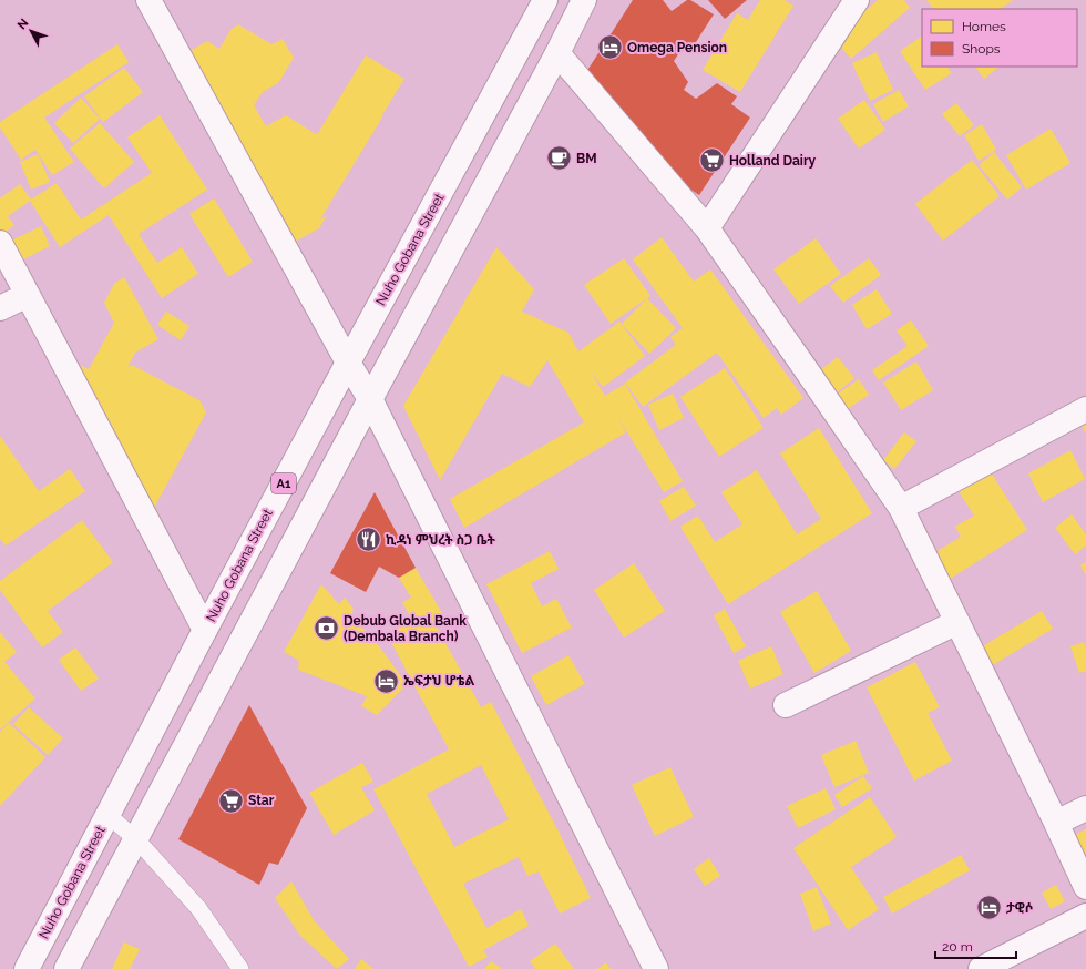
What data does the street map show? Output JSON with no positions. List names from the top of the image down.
{
  "streets": {
    "street": ["Nuho Gobana Street", "A1"]
  },
  "places": {
    "hotel": ["Omega Pension", "ኤፍታህ ሆቴል", "ታዊሶ"],
    "cafe": ["BM"],
    "supermarket": ["Holland Dairy", "Star"],
    "restaurant": ["ኪዳነ ምህረት ስጋ ቤት"],
    "bank": ["Debub Global Bank (Dembala Branch)"]
  },
  "legend": ["Homes", "Shops"],
  "scale_bar": "20 m",
  "north": "top left"
}
